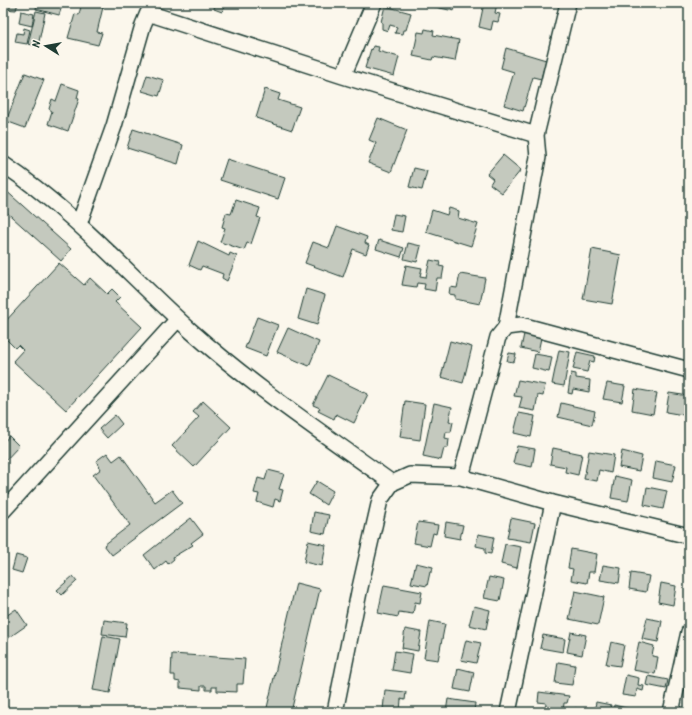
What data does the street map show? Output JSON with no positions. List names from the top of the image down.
{
  "north": "left"
}
